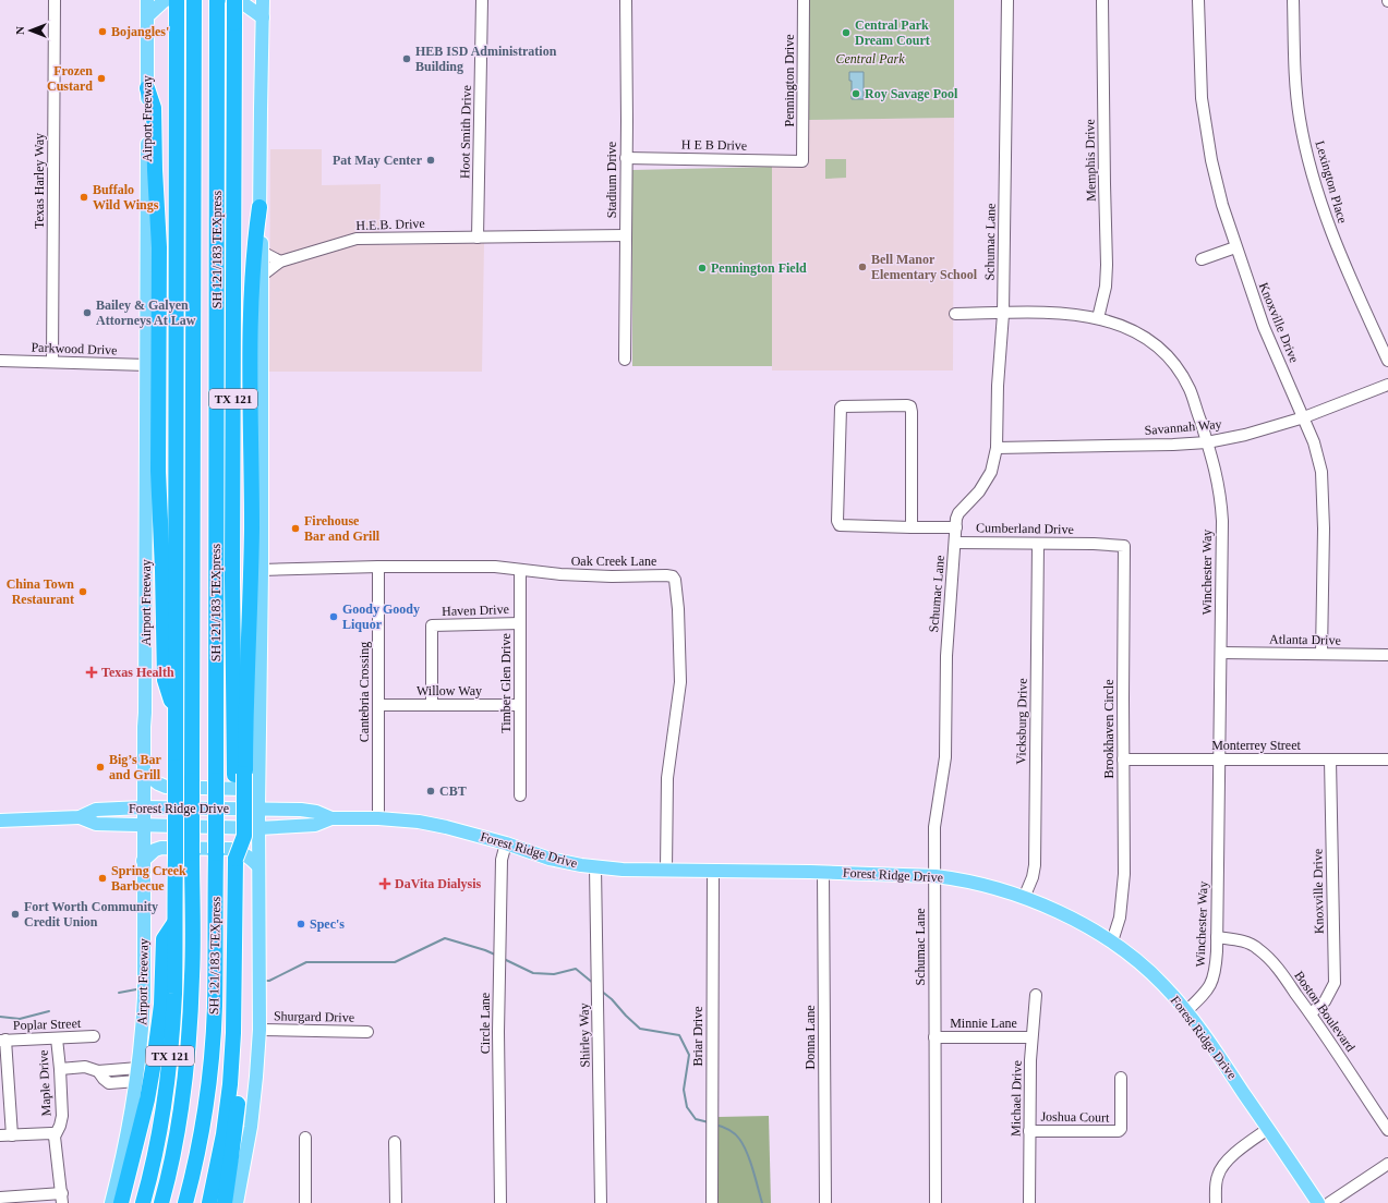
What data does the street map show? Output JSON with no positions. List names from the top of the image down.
{
  "streets": {
    "highway": ["SH 121/183 TEXpress", "TX 121"],
    "main road": ["Airport Freeway", "Forest Ridge Drive"],
    "street": [
      "Pennington Drive",
      "Hoot Smith Drive",
      "H E B Drive",
      "Memphis Drive",
      "Stadium Drive",
      "Texas Harley Way",
      "Lexington Place",
      "H.E.B. Drive",
      "Schumac Lane",
      "Knoxville Drive",
      "Parkwood Drive",
      "Savannah Way",
      "Cumberland Drive",
      "Oak Creek Lane",
      "Winchester Way",
      "Haven Drive",
      "Atlanta Drive",
      "Timber Glen Drive",
      "Willow Way",
      "Cantebria Crossing",
      "Vicksburg Drive",
      "Brookhaven Circle",
      "Monterrey Street",
      "Boston Boulevard",
      "Shurgard Drive",
      "Circle Lane",
      "Minnie Lane",
      "Poplar Street",
      "Shirley Way",
      "Briar Drive",
      "Donna Lane",
      "Maple Drive",
      "Michael Drive",
      "Joshua Court"
    ]
  },
  "crossings": [
    ["Pennington Drive", "H E B Drive"],
    ["Airport Freeway", "Parkwood Drive"],
    ["Airport Freeway", "Forest Ridge Drive"],
    ["Hoot Smith Drive", "H.E.B. Drive"],
    ["H E B Drive", "Stadium Drive"],
    ["Memphis Drive", "Winchester Way"],
    ["Texas Harley Way", "Parkwood Drive"],
    ["Schumac Lane", "Savannah Way"],
    ["Schumac Lane", "Cumberland Drive"],
    ["Schumac Lane", "Winchester Way"],
    ["Schumac Lane", "Forest Ridge Drive"],
    ["Schumac Lane", "Minnie Lane"],
    ["SH 121/183 TEXpress", "TX 121"],
    ["Knoxville Drive", "Savannah Way"],
    ["Knoxville Drive", "Atlanta Drive"],
    ["Knoxville Drive", "Monterrey Street"],
    ["Knoxville Drive", "Boston Boulevard"],
    ["Savannah Way", "Winchester Way"],
    ["Cumberland Drive", "Vicksburg Drive"],
    ["Cumberland Drive", "Brookhaven Circle"],
    ["Oak Creek Lane", "Timber Glen Drive"],
    ["Oak Creek Lane", "Cantebria Crossing"],
    ["Oak Creek Lane", "Forest Ridge Drive"],
    ["Winchester Way", "Atlanta Drive"],
    ["Winchester Way", "Monterrey Street"],
    ["Winchester Way", "Forest Ridge Drive"],
    ["Winchester Way", "Boston Boulevard"],
    ["Haven Drive", "Timber Glen Drive"],
    ["Haven Drive", "Willow Way"],
    ["Timber Glen Drive", "Willow Way"],
    ["Willow Way", "Cantebria Crossing"],
    ["Cantebria Crossing", "Forest Ridge Drive"],
    ["Vicksburg Drive", "Forest Ridge Drive"],
    ["Brookhaven Circle", "Monterrey Street"],
    ["Brookhaven Circle", "Forest Ridge Drive"],
    ["Forest Ridge Drive", "Circle Lane"],
    ["Forest Ridge Drive", "Shirley Way"],
    ["Forest Ridge Drive", "Briar Drive"],
    ["Forest Ridge Drive", "Donna Lane"],
    ["Minnie Lane", "Michael Drive"],
    ["Poplar Street", "Maple Drive"],
    ["Michael Drive", "Joshua Court"]
  ],
  "parks": ["Central Park"],
  "places": {
    "other": [
      "Bojangles'",
      "Central Park Dream Court",
      "HEB ISD Administration Building",
      "Frozen Custard",
      "Roy Savage Pool",
      "Pat May Center",
      "Buffalo Wild Wings",
      "Bell Manor Elementary School",
      "Pennington Field",
      "Bailey & Galyen Attorneys At Law",
      "Firehouse Bar and Grill",
      "China Town Restaurant",
      "Goody Goody Liquor",
      "Big’s Bar and Grill",
      "CBT",
      "Spring Creek Barbecue",
      "Fort Worth Community Credit Union",
      "Spec's"
    ],
    "health": ["Texas Health", "DaVita Dialysis"]
  },
  "north": "left"
}
